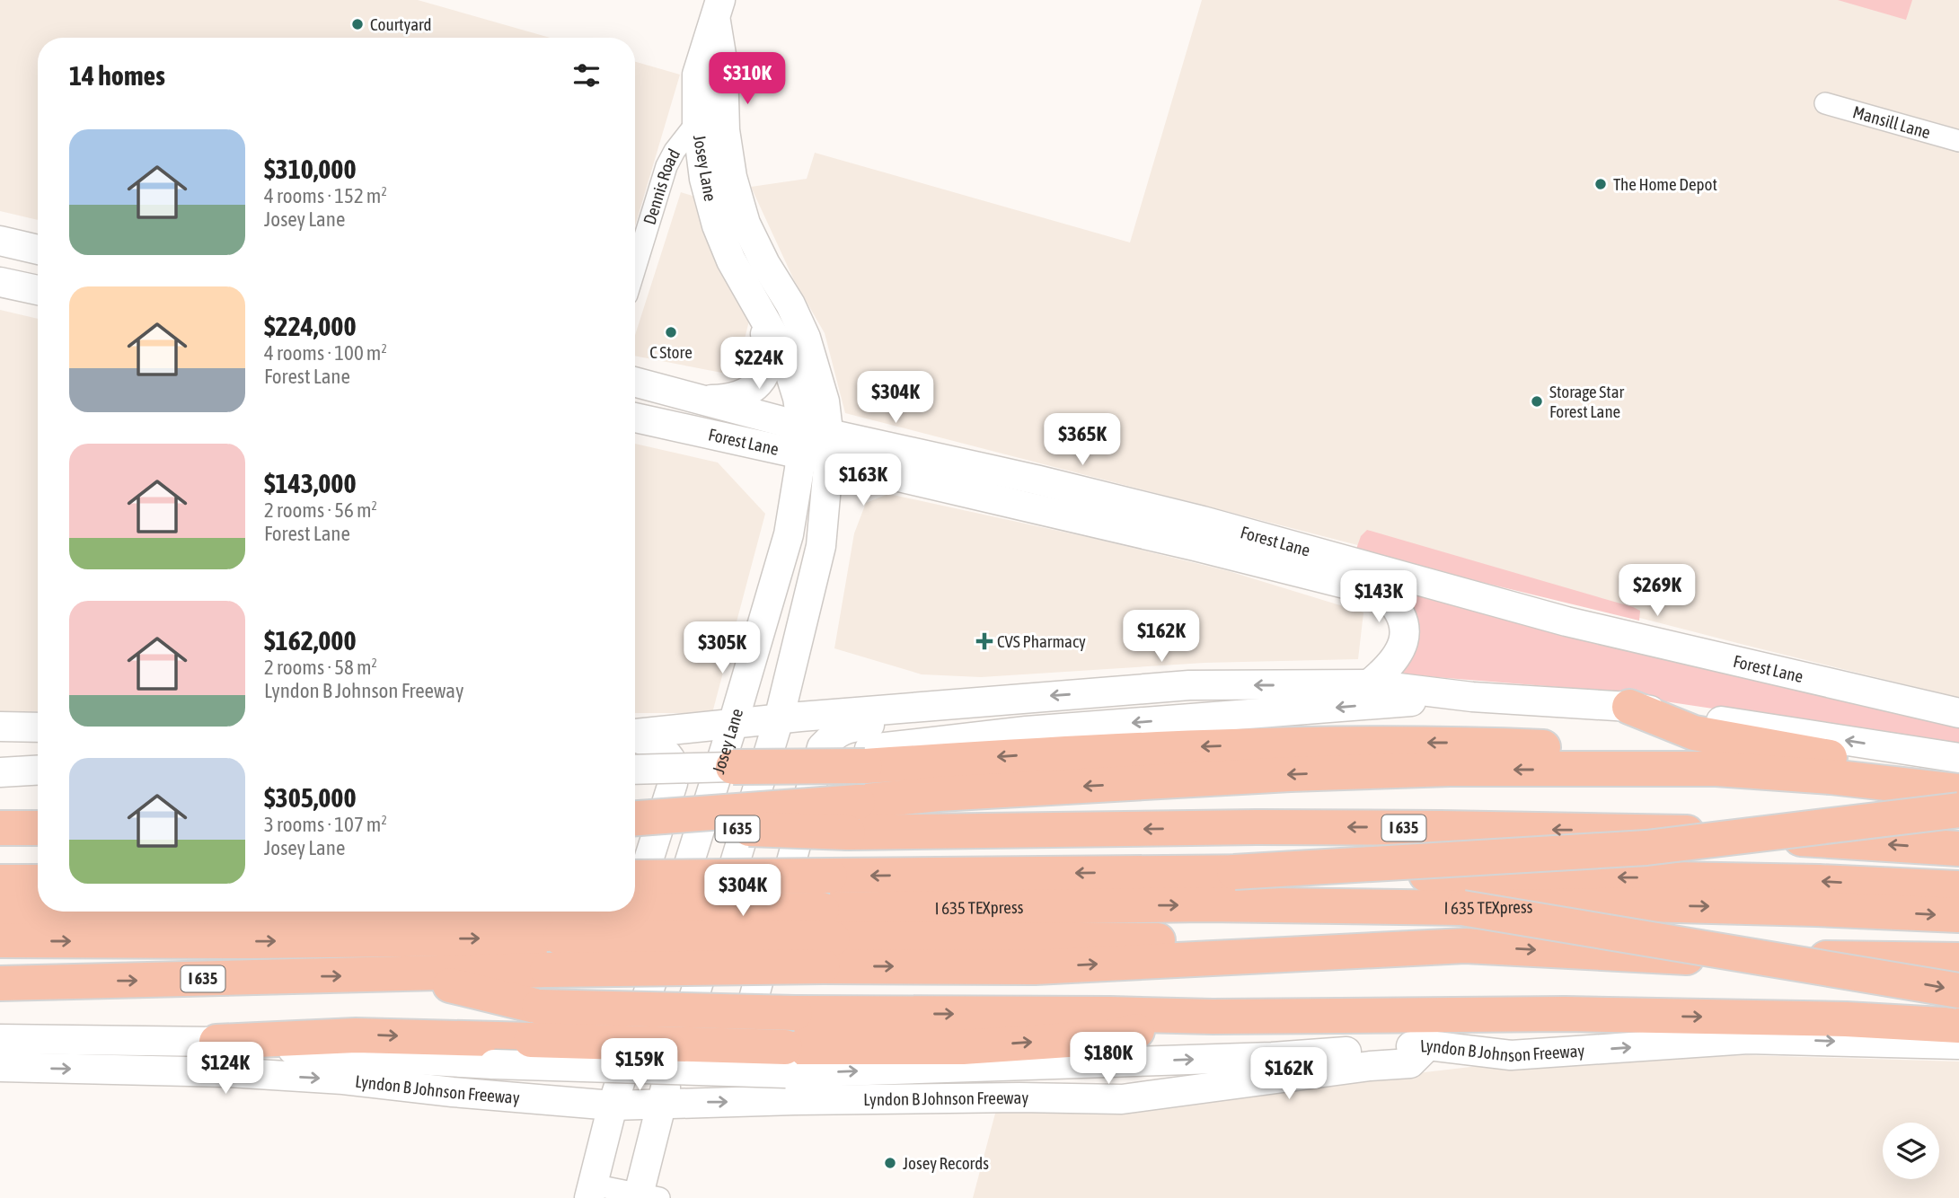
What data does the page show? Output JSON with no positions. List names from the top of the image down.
{
  "streets": {
    "highway": ["I 635", "I 635 TEXpress"],
    "main road": ["Josey Lane", "Forest Lane", "Lyndon B Johnson Freeway"],
    "street": ["Mansill Lane", "Dennis Road"]
  },
  "crossings": [
    ["Josey Lane", "Dennis Road"],
    ["Josey Lane", "Forest Lane"],
    ["Josey Lane", "Lyndon B Johnson Freeway"]
  ],
  "places": {
    "other": [
      "Courtyard",
      "The Home Depot",
      "C Store",
      "Storage Star Forest Lane",
      "Josey Records"
    ],
    "health": ["CVS Pharmacy"]
  },
  "page": {
    "heading": "14 homes",
    "price": [
      "$310K",
      "$224K",
      "$304K",
      "$365K",
      "$163K",
      "$269K",
      "$143K",
      "$162K",
      "$305K",
      "$304K",
      "$180K",
      "$159K",
      "$124K",
      "$162K"
    ],
    "list": [
      {
        "name": "$310,000",
        "note": "4 rooms · 152 m² · Josey Lane"
      },
      {
        "name": "$224,000",
        "note": "4 rooms · 100 m² · Forest Lane"
      },
      {
        "name": "$143,000",
        "note": "2 rooms · 56 m² · Forest Lane"
      },
      {
        "name": "$162,000",
        "note": "2 rooms · 58 m² · Lyndon B Johnson Freeway"
      },
      {
        "name": "$305,000",
        "note": "3 rooms · 107 m² · Josey Lane"
      }
    ]
  }
}
